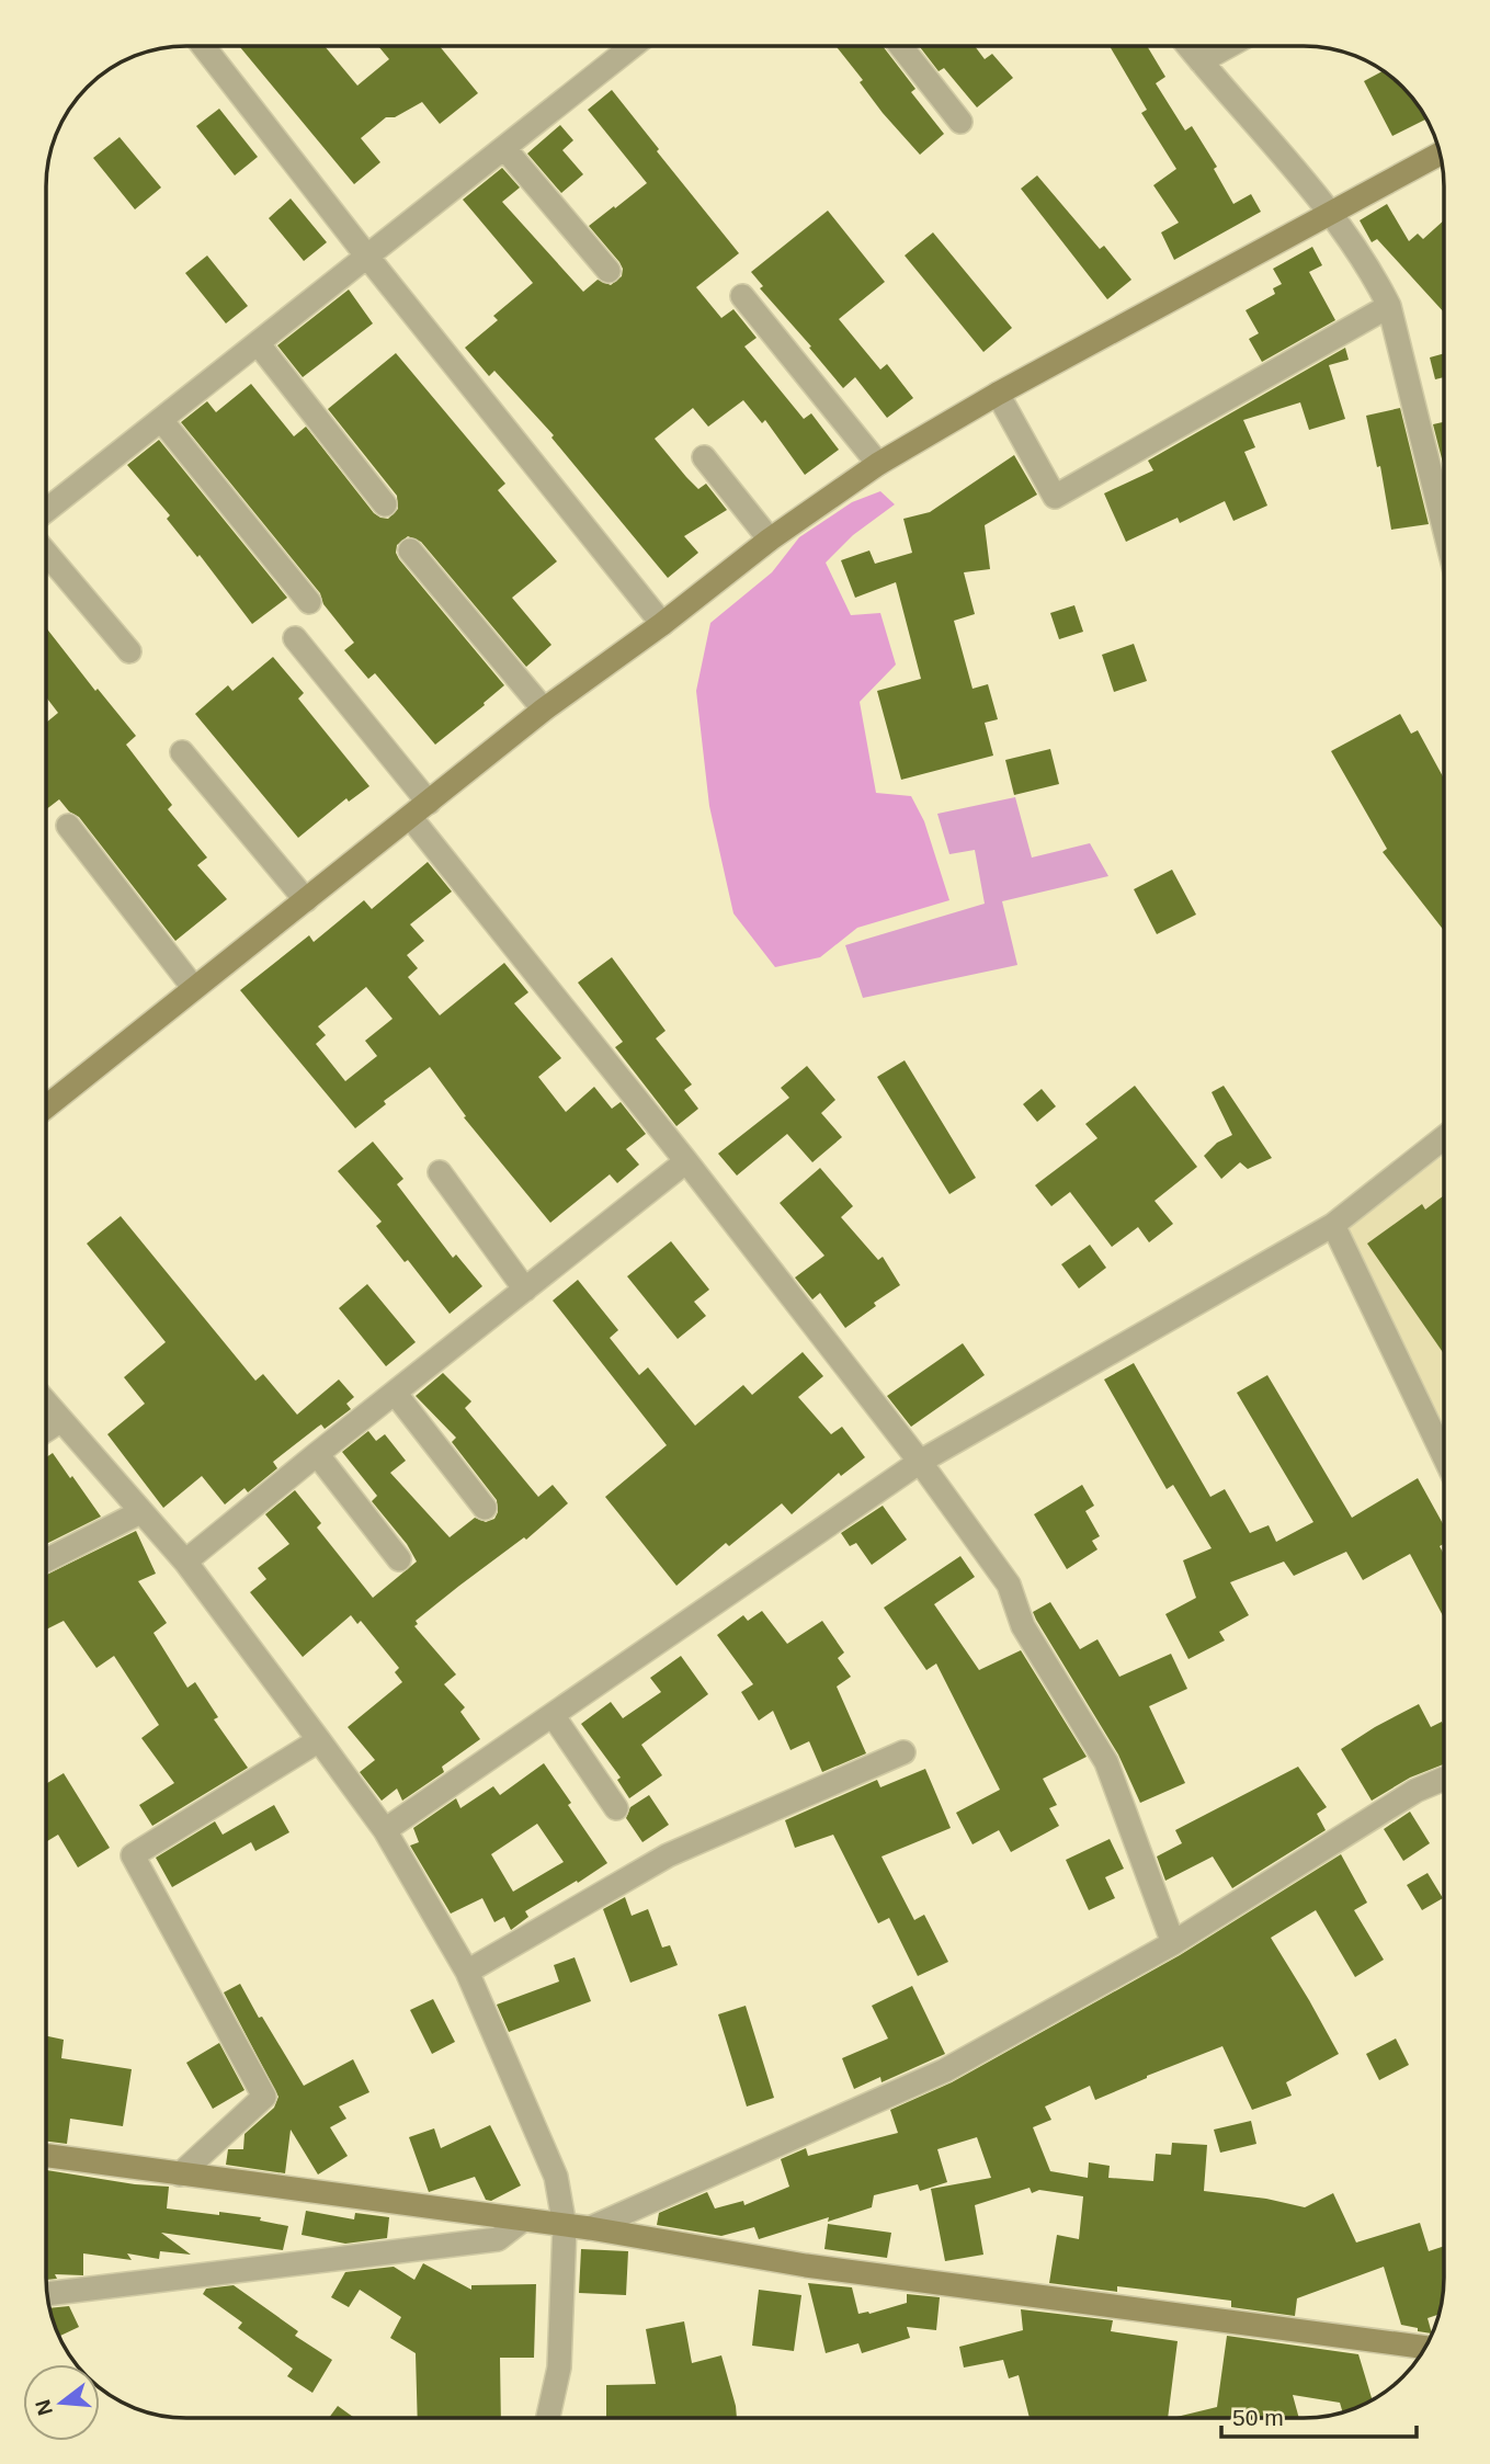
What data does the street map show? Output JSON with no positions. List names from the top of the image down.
{
  "scale_bar": "50 m",
  "north": "left"
}
